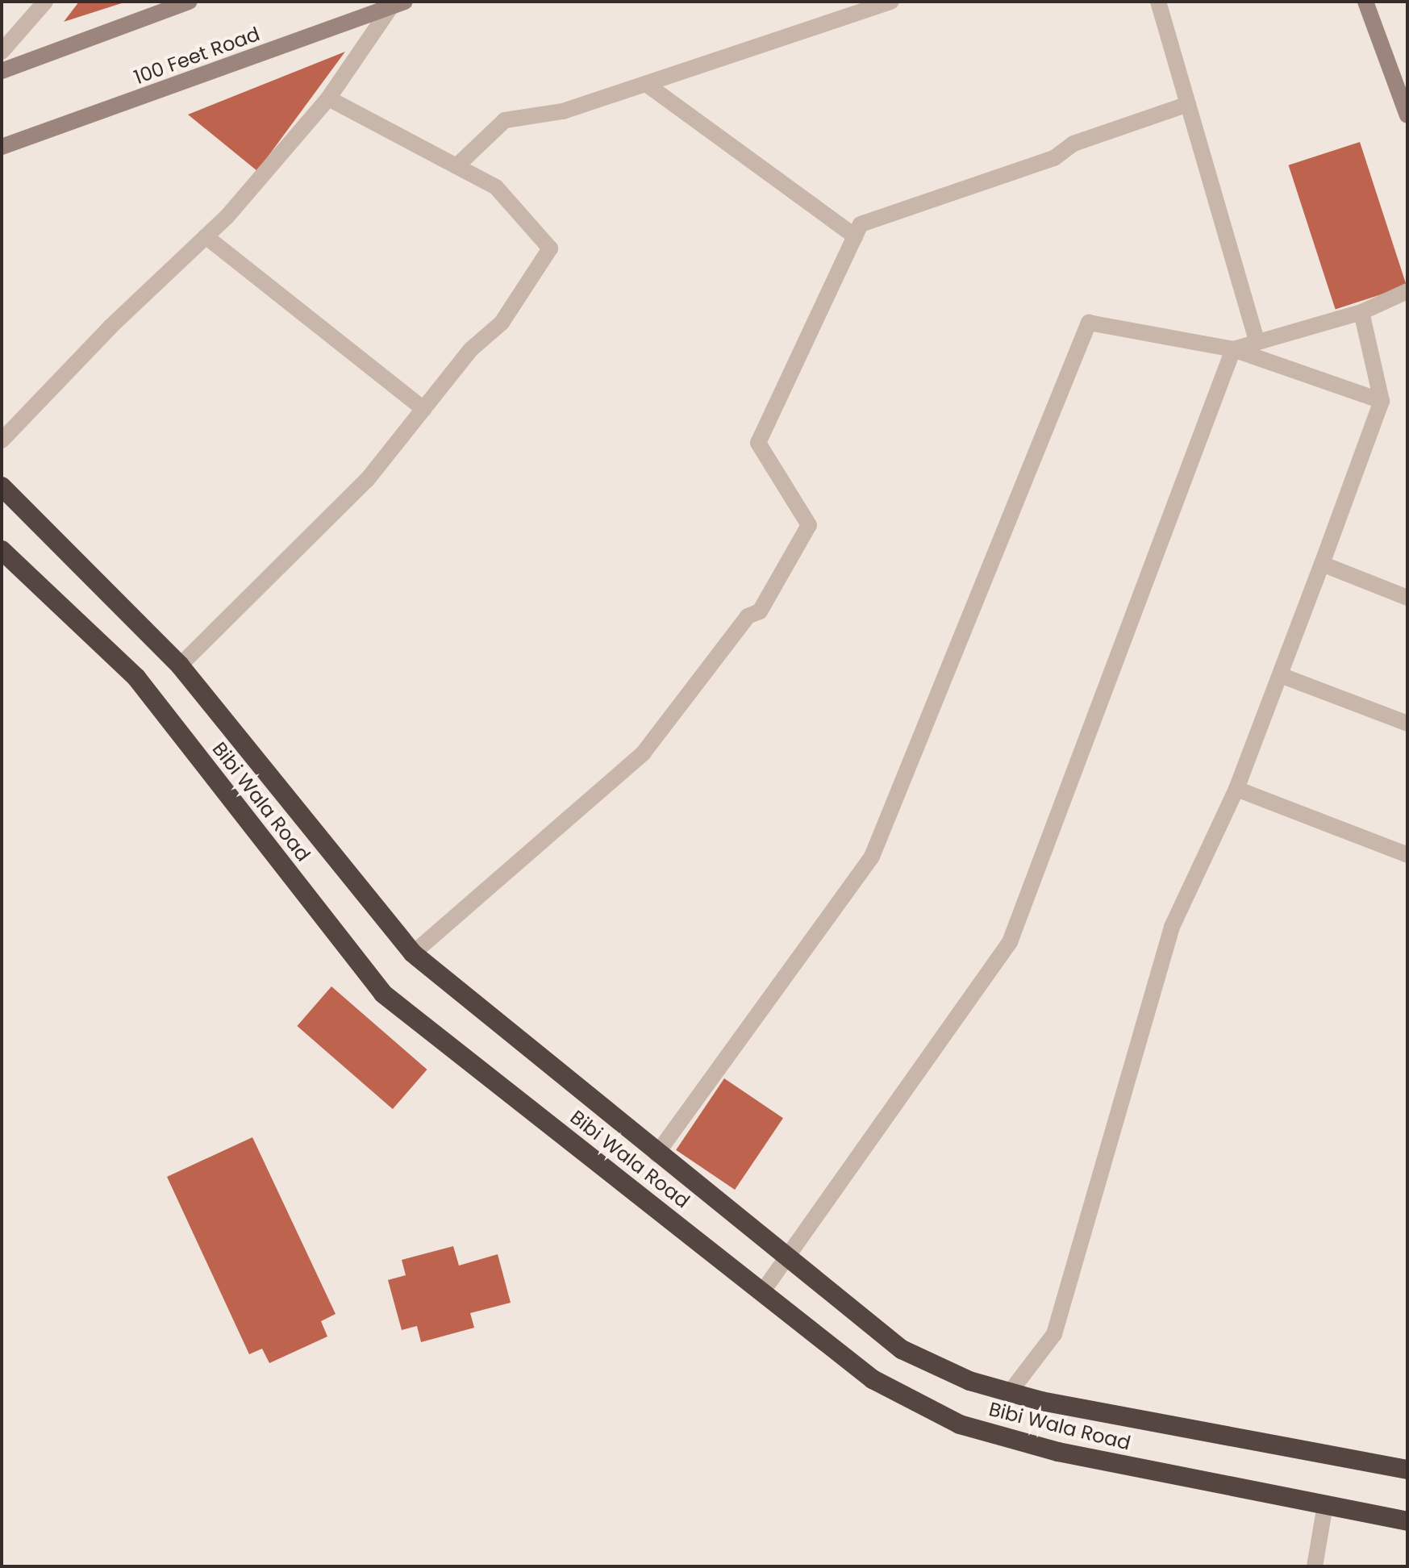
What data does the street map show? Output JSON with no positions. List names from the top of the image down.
{
  "streets": {
    "highway": ["Bibi Wala Road"],
    "main road": ["100 Feet Road"]
  }
}
